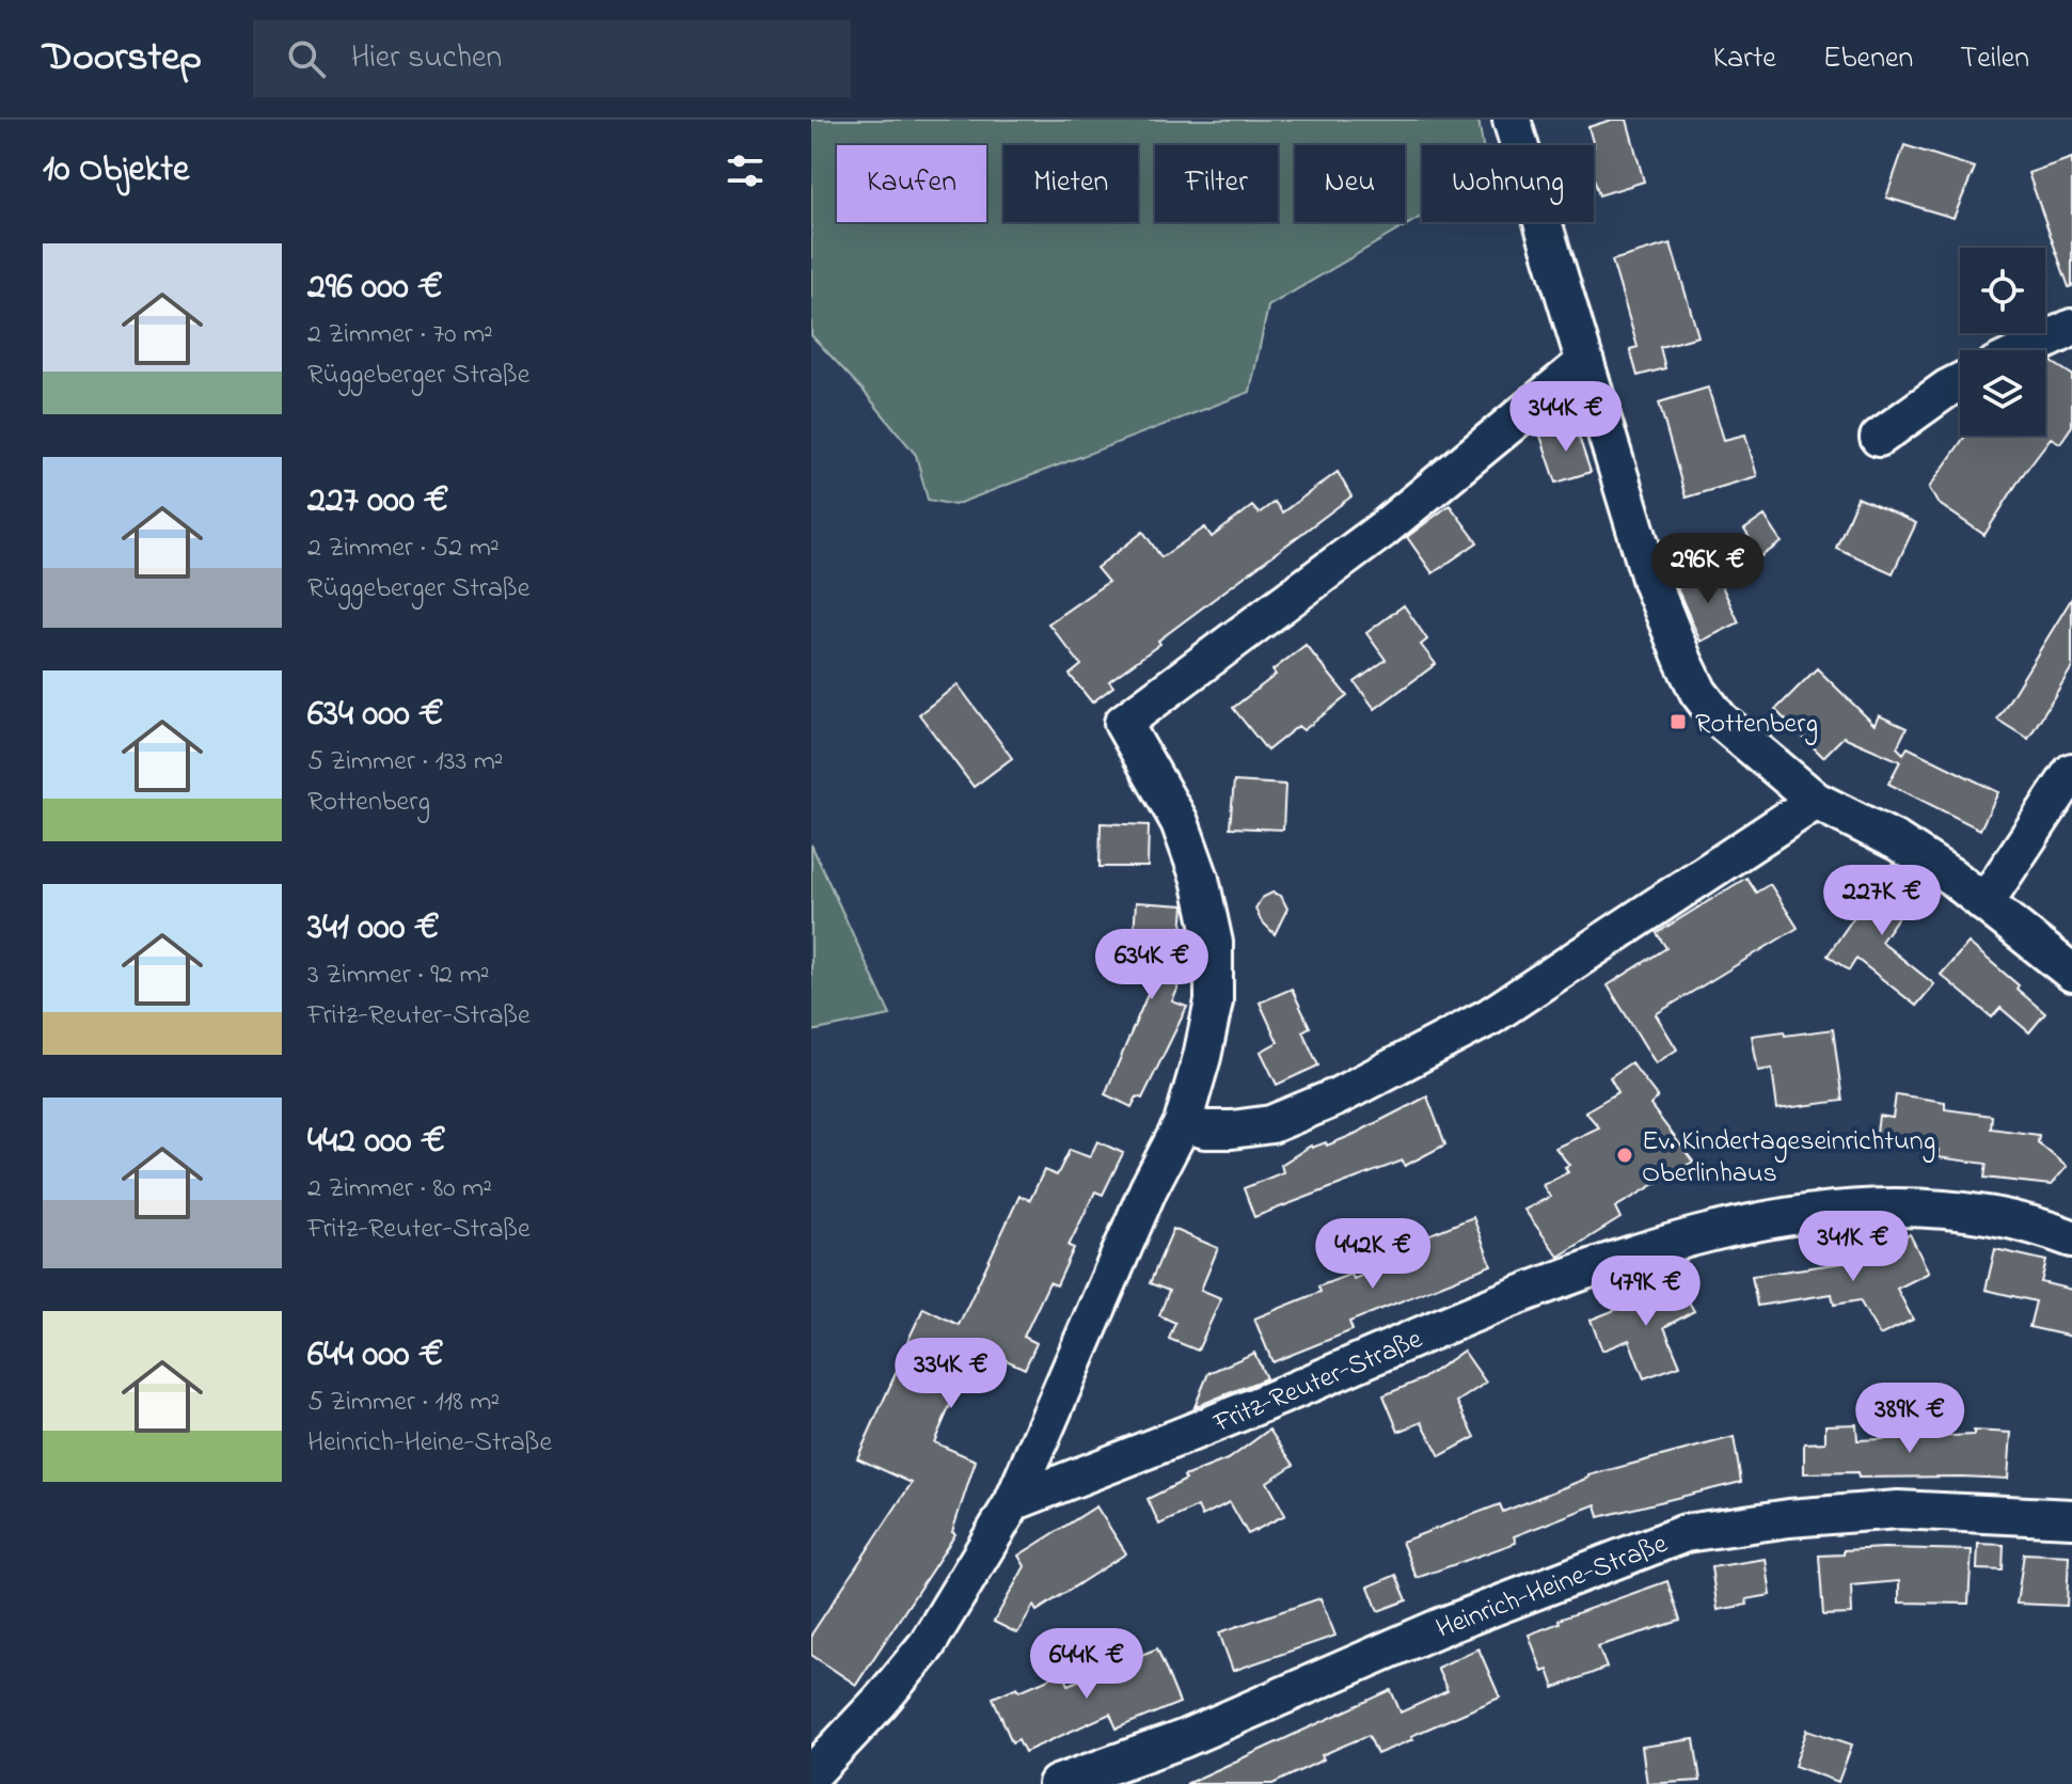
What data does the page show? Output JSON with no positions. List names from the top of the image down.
{
  "streets": {
    "street": ["Fritz-Reuter-Straße", "Heinrich-Heine-Straße"]
  },
  "places": {
    "transit": ["Rottenberg"],
    "other": ["Ev. Kindertageseinrichtung Oberlinhaus"]
  },
  "page": {
    "header": "Doorstep",
    "search": "Hier suchen",
    "nav": ["Karte", "Ebenen", "Teilen"],
    "heading": "10 Objekte",
    "chip": [
      "Kaufen",
      "Mieten",
      "Filter",
      "Neu",
      "Wohnung"
    ],
    "list": [
      {
        "name": "296 000 €",
        "note": "2 Zimmer · 70 m² · Rüggeberger Straße"
      },
      {
        "name": "227 000 €",
        "note": "2 Zimmer · 52 m² · Rüggeberger Straße"
      },
      {
        "name": "634 000 €",
        "note": "5 Zimmer · 133 m² · Rottenberg"
      },
      {
        "name": "341 000 €",
        "note": "3 Zimmer · 92 m² · Fritz-Reuter-Straße"
      },
      {
        "name": "442 000 €",
        "note": "2 Zimmer · 80 m² · Fritz-Reuter-Straße"
      },
      {
        "name": "644 000 €",
        "note": "5 Zimmer · 118 m² · Heinrich-Heine-Straße"
      }
    ],
    "price": [
      "344K €",
      "296K €",
      "227K €",
      "634K €",
      "341K €",
      "442K €",
      "479K €",
      "334K €",
      "389K €",
      "644K €"
    ]
  }
}
